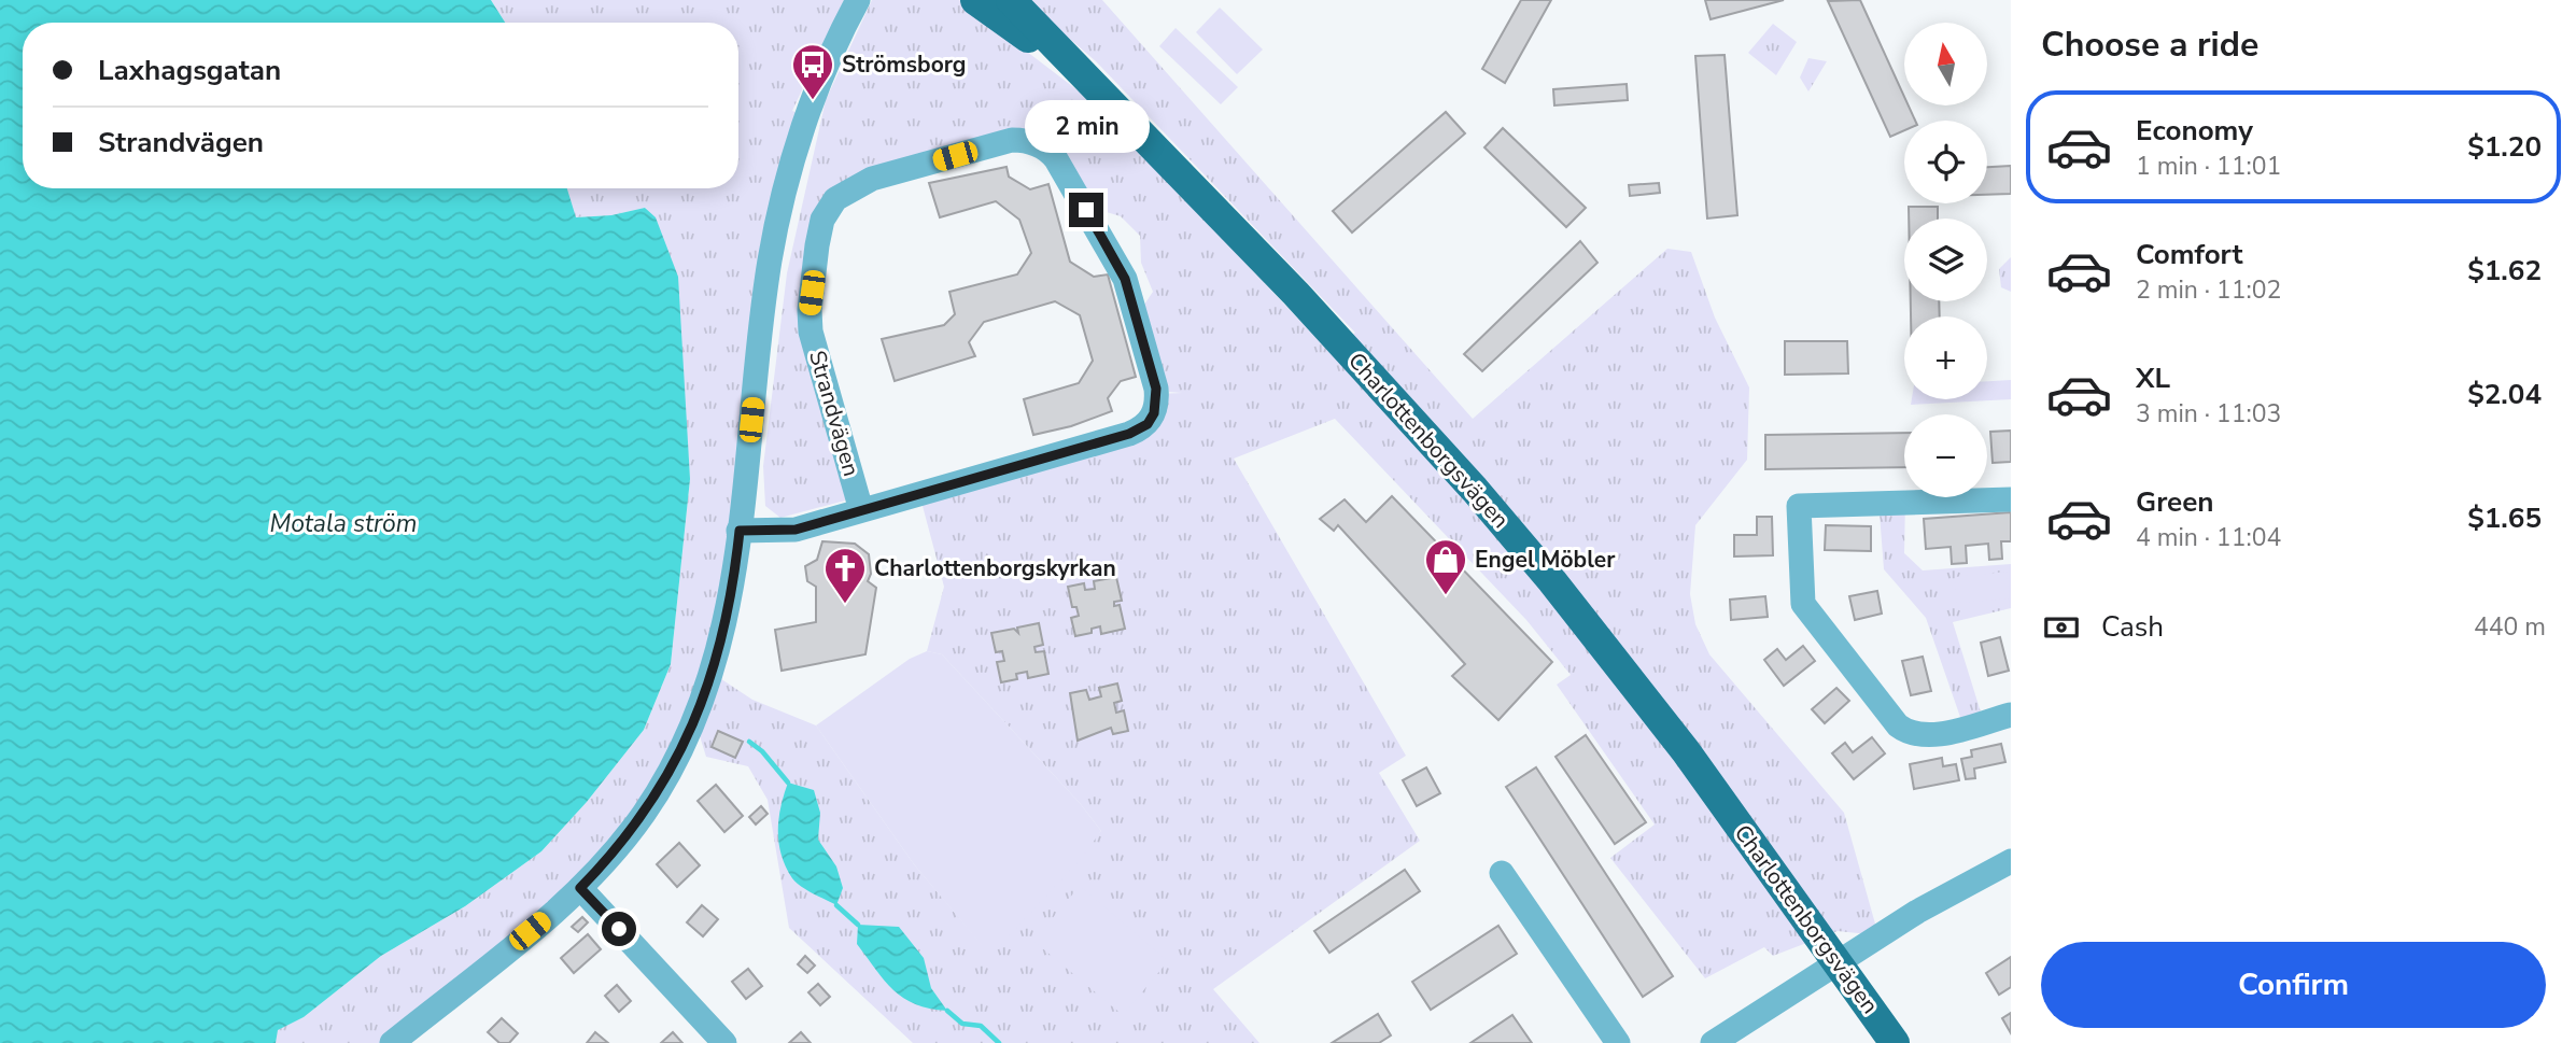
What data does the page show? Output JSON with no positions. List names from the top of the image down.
{
  "streets": {
    "main road": ["Charlottenborgsvägen"],
    "street": ["Strandvägen"]
  },
  "water": ["Motala ström"],
  "places": {
    "bus stop": ["Strömsborg"],
    "shop": ["Engel Möbler"],
    "church": ["Charlottenborgskyrkan"]
  },
  "north": "top",
  "page": {
    "heading": "Choose a ride",
    "map_buttons": ["+", "−"],
    "banner": ["Laxhagsgatan", "Strandvägen"],
    "list": [
      {
        "name": "Economy",
        "note": "1 min · 11:01",
        "value": "$1.20"
      },
      {
        "name": "Comfort",
        "note": "2 min · 11:02",
        "value": "$1.62"
      },
      {
        "name": "XL",
        "note": "3 min · 11:03",
        "value": "$2.04"
      },
      {
        "name": "Green",
        "note": "4 min · 11:04",
        "value": "$1.65"
      }
    ],
    "bubble": "2 min",
    "pay": ["Cash", "440 m"],
    "buttons": "Confirm"
  }
}
